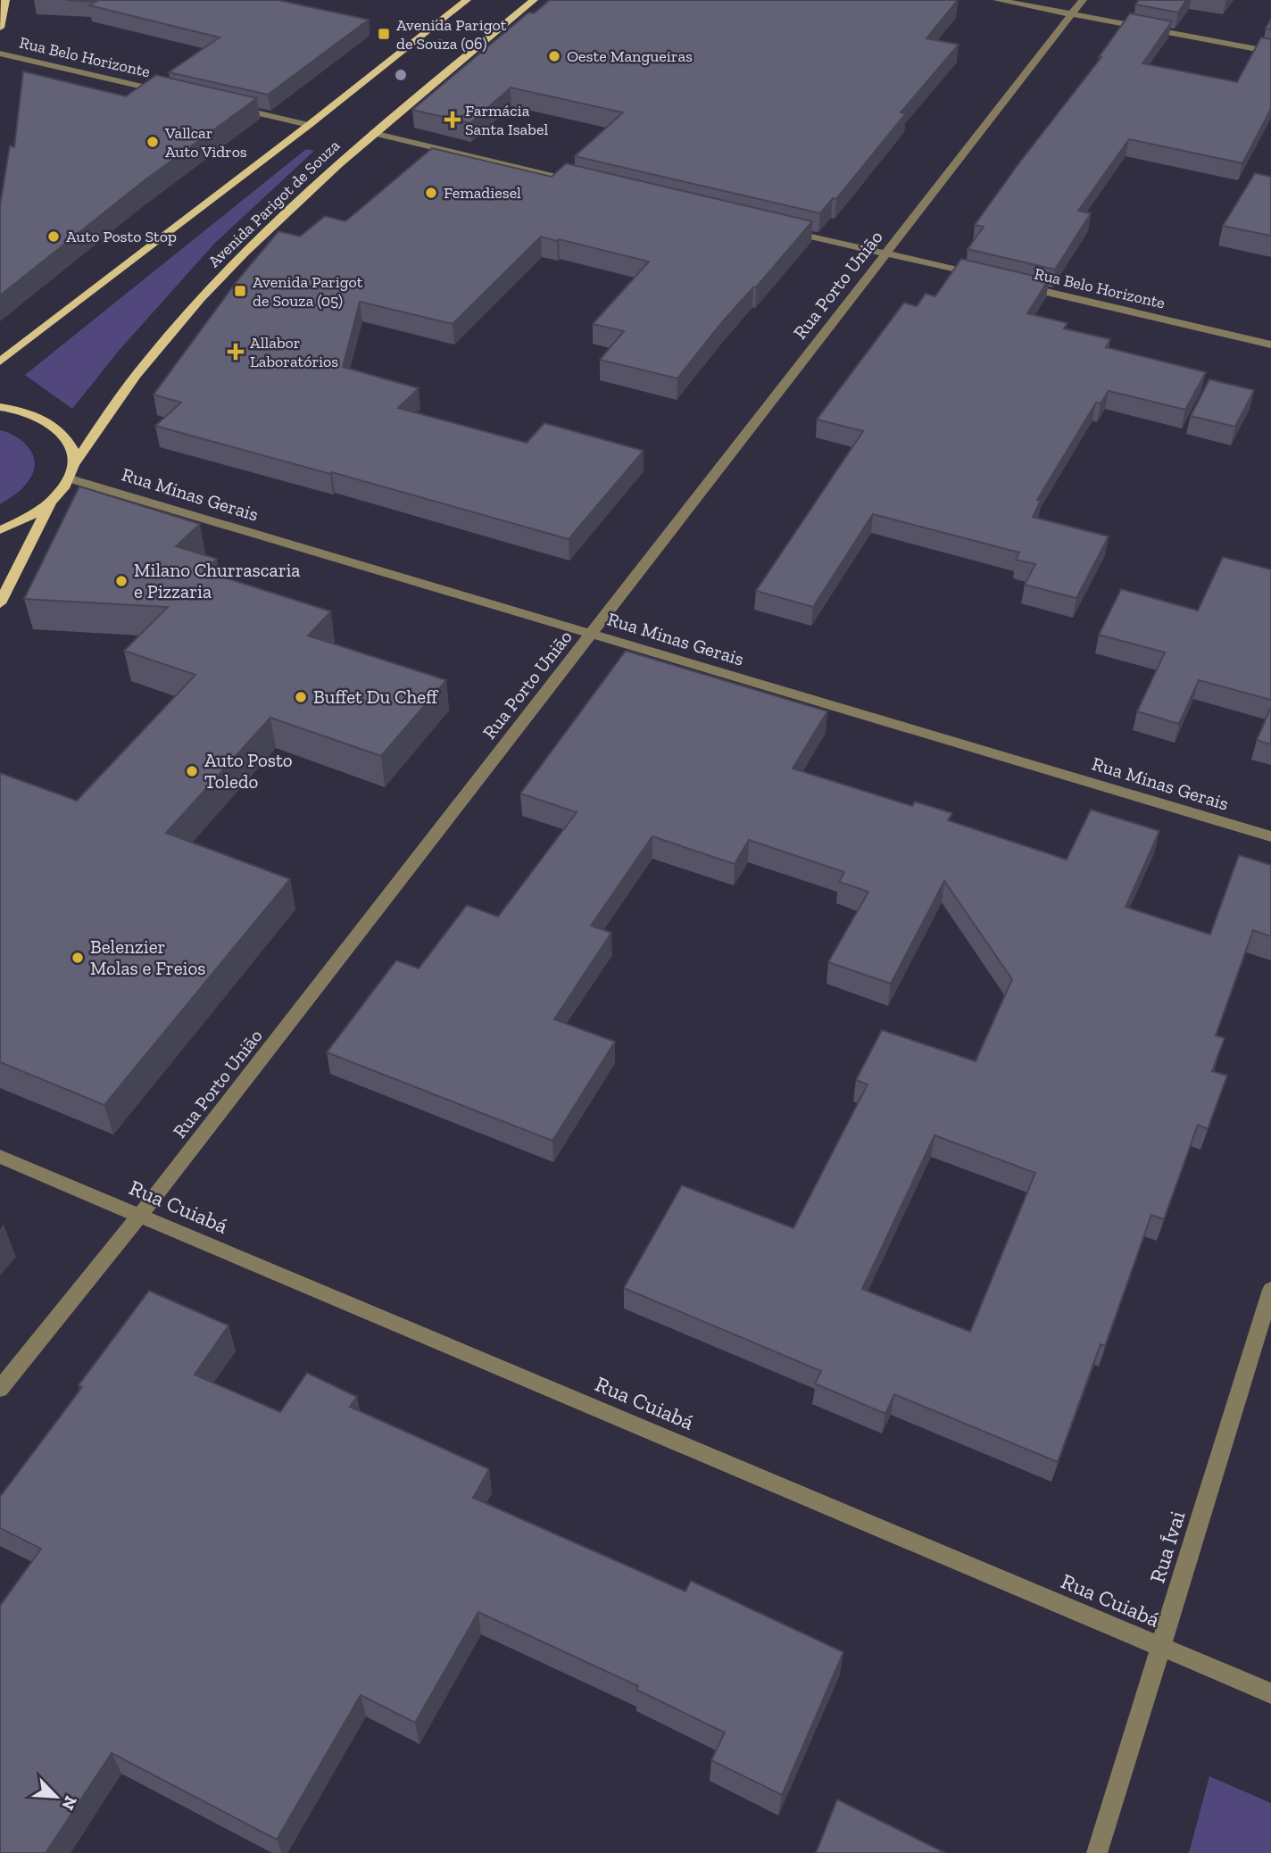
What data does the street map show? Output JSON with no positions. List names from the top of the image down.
{
  "streets": {
    "main road": ["Avenida Parigot de Souza"],
    "street": [
      "Rua Belo Horizonte",
      "Rua Porto União",
      "Rua Minas Gerais",
      "Rua Cuiabá",
      "Rua Ívai"
    ]
  },
  "crossings": [
    ["Avenida Parigot de Souza", "Rua Minas Gerais"],
    ["Rua Porto União", "Rua Minas Gerais"],
    ["Rua Porto União", "Rua Cuiabá"],
    ["Rua Cuiabá", "Rua Ívai"]
  ],
  "places": {
    "transit": ["Avenida Parigot de Souza (06)", "Avenida Parigot de Souza (05)"],
    "other": [
      "Oeste Mangueiras",
      "Vallcar Auto Vidros",
      "Femadiesel",
      "Auto Posto Stop",
      "Milano Churrascaria e Pizzaria",
      "Buffet Du Cheff",
      "Auto Posto Toledo",
      "Belenzier Molas e Freios"
    ],
    "health": ["Farmácia Santa Isabel", "Allabor Laboratórios"]
  },
  "north": "bottom right"
}
